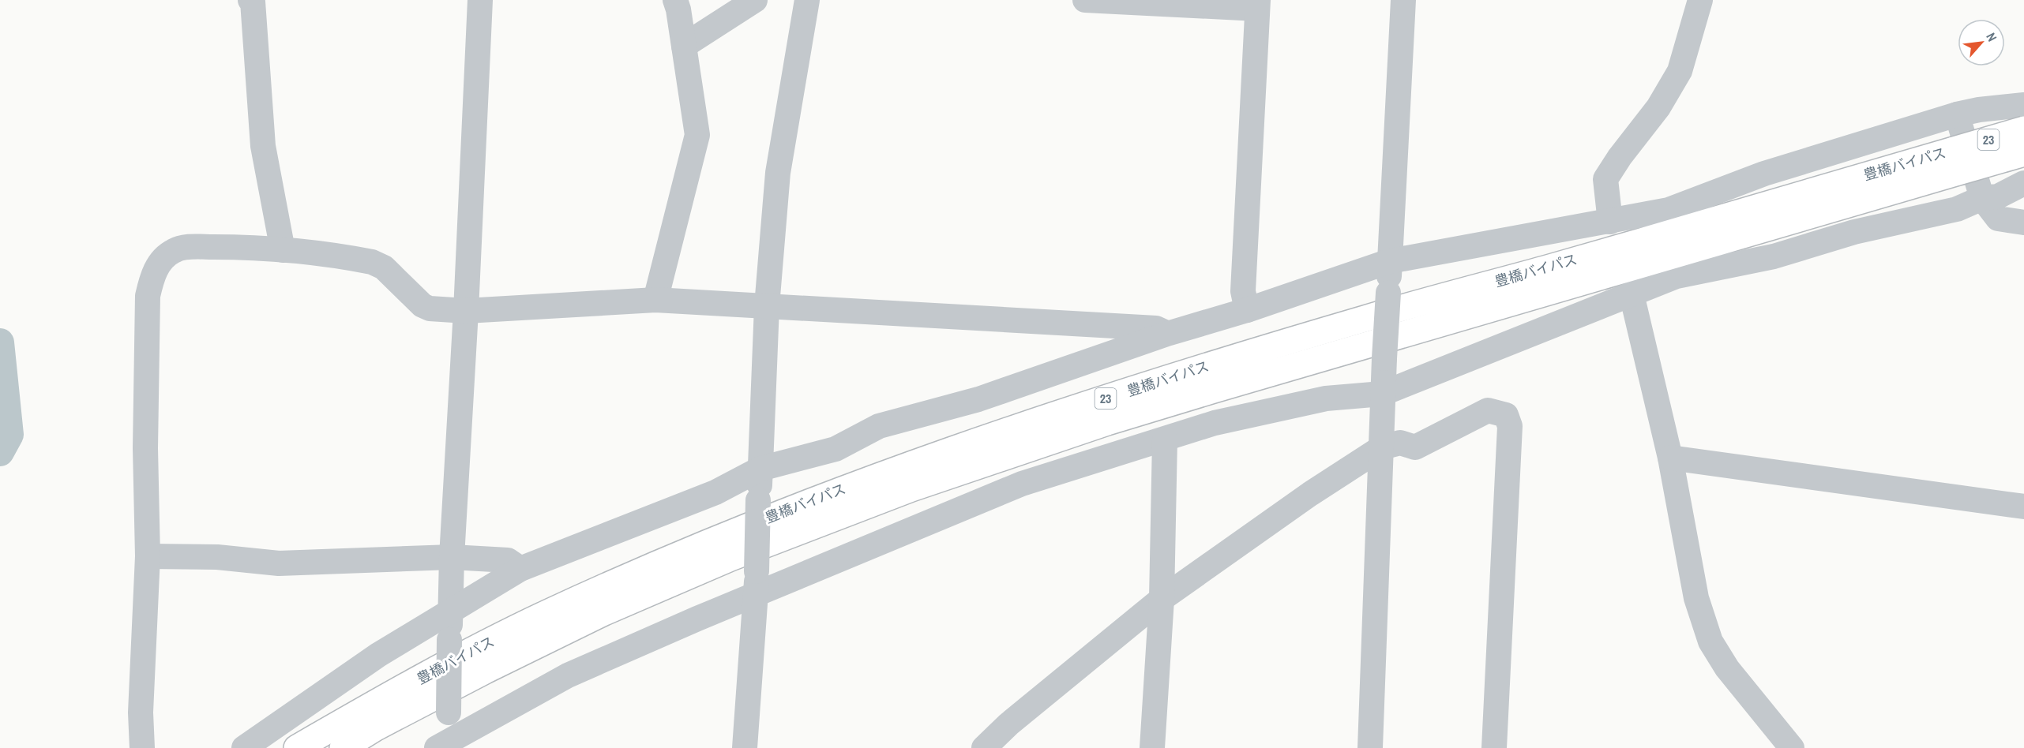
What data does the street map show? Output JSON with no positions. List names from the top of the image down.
{
  "streets": {
    "highway": ["23", "豊橋バイパス"]
  },
  "north": "top right"
}
